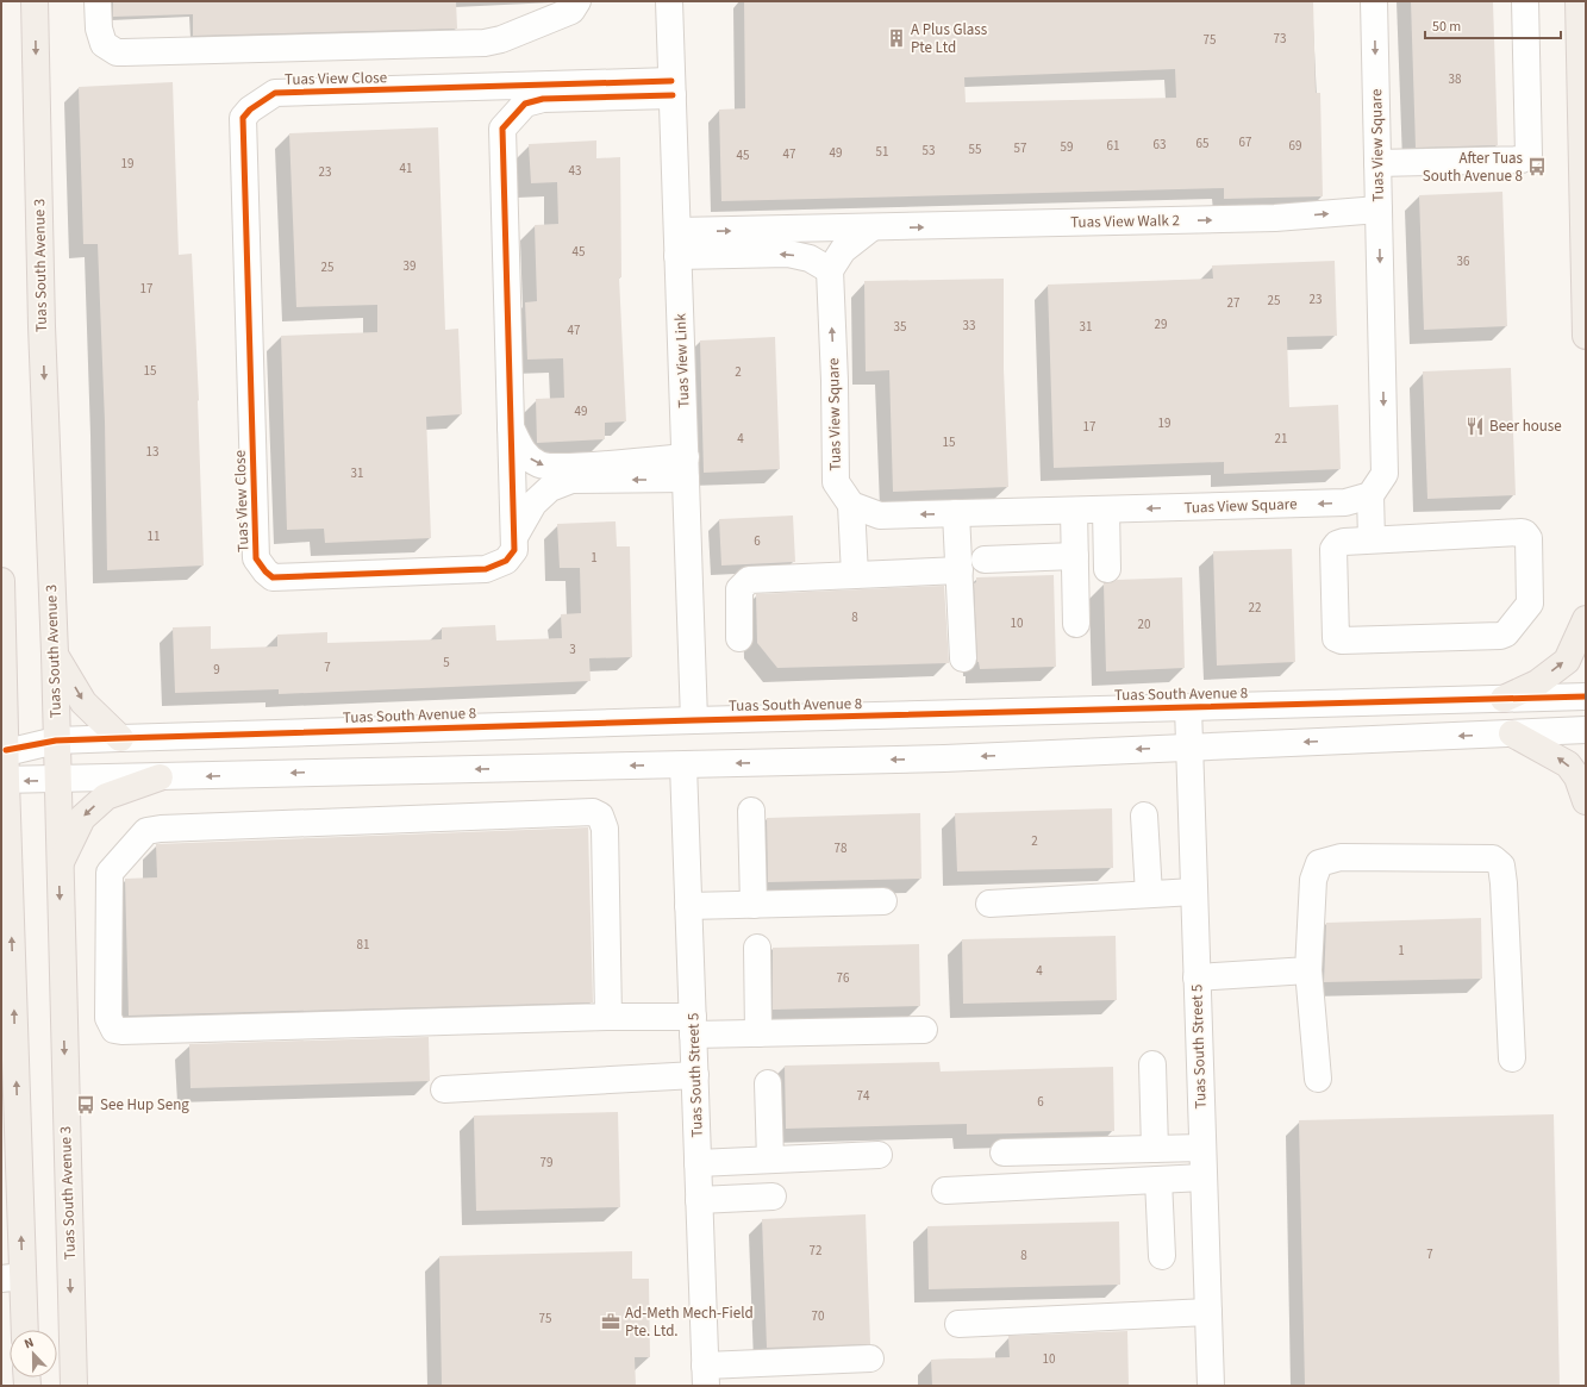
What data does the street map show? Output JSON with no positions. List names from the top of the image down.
{
  "streets": {
    "main road": ["Tuas South Avenue 3"],
    "street": [
      "Tuas View Close",
      "Tuas View Square",
      "Tuas View Walk 2",
      "Tuas View Link",
      "Tuas South Avenue 8",
      "Tuas South Street 5"
    ]
  },
  "crossings": [
    ["Tuas View Close", "Tuas View Link"],
    ["Tuas View Square", "Tuas View Walk 2"],
    ["Tuas View Walk 2", "Tuas View Link"],
    ["Tuas South Avenue 3", "Tuas South Avenue 8"],
    ["Tuas View Link", "Tuas South Avenue 8"],
    ["Tuas South Avenue 8", "Tuas South Street 5"]
  ],
  "one_way": ["Tuas View Walk 2"],
  "places": {
    "building": ["A Plus Glass Pte Ltd"],
    "bus stop": ["After Tuas South Avenue 8", "See Hup Seng"],
    "restaurant": ["Beer house"],
    "office": ["Ad-Meth Mech-Field Pte. Ltd."]
  },
  "house_numbers": [
    "73",
    "75",
    "38",
    "67",
    "65",
    "63",
    "61",
    "69",
    "59",
    "57",
    "55",
    "53",
    "51",
    "49",
    "47",
    "45",
    "19",
    "41",
    "43",
    "23",
    "45",
    "36",
    "39",
    "25",
    "17",
    "23",
    "25",
    "27",
    "29",
    "33",
    "35",
    "31",
    "47",
    "15",
    "2",
    "49",
    "19",
    "17",
    "4",
    "21",
    "15",
    "13",
    "31",
    "11",
    "6",
    "1",
    "22",
    "8",
    "10",
    "20",
    "3",
    "5",
    "7",
    "9",
    "2",
    "78",
    "81",
    "1",
    "4",
    "76",
    "74",
    "6",
    "79",
    "72",
    "7",
    "8",
    "70",
    "75",
    "10"
  ],
  "scale_bar": "50 m",
  "north": "top"
}
